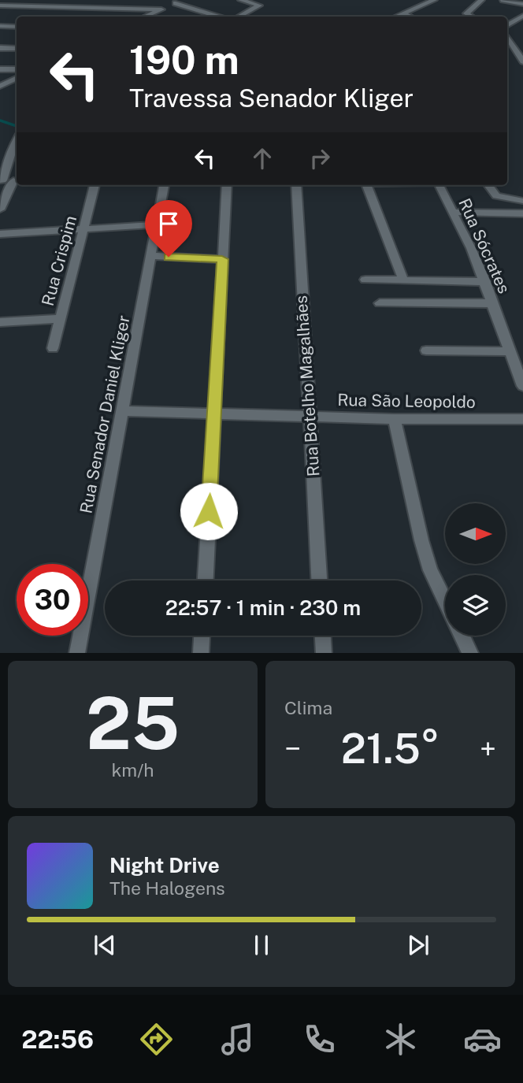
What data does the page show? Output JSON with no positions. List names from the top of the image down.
{
  "streets": {
    "street": [
      "Rua Sócrates",
      "Rua Crispim",
      "Rua Botelho Magalhães",
      "Rua São Leopoldo",
      "Rua Senador Daniel Kliger"
    ]
  },
  "crossings": [
    ["Rua Botelho Magalhães", "Rua São Leopoldo"],
    ["Rua São Leopoldo", "Rua Senador Daniel Kliger"]
  ],
  "north": "right",
  "page": {
    "turn": ["190 m", "Travessa Senador Kliger"],
    "limit": "30",
    "trip": "22:57 · 1 min · 230 m",
    "tile": [
      ["25", "km/h"],
      "Clima"
    ],
    "heat": ["−", "21.5°", "+"],
    "song": ["Night Drive", "The Halogens"],
    "tabs": "22:56"
  }
}
